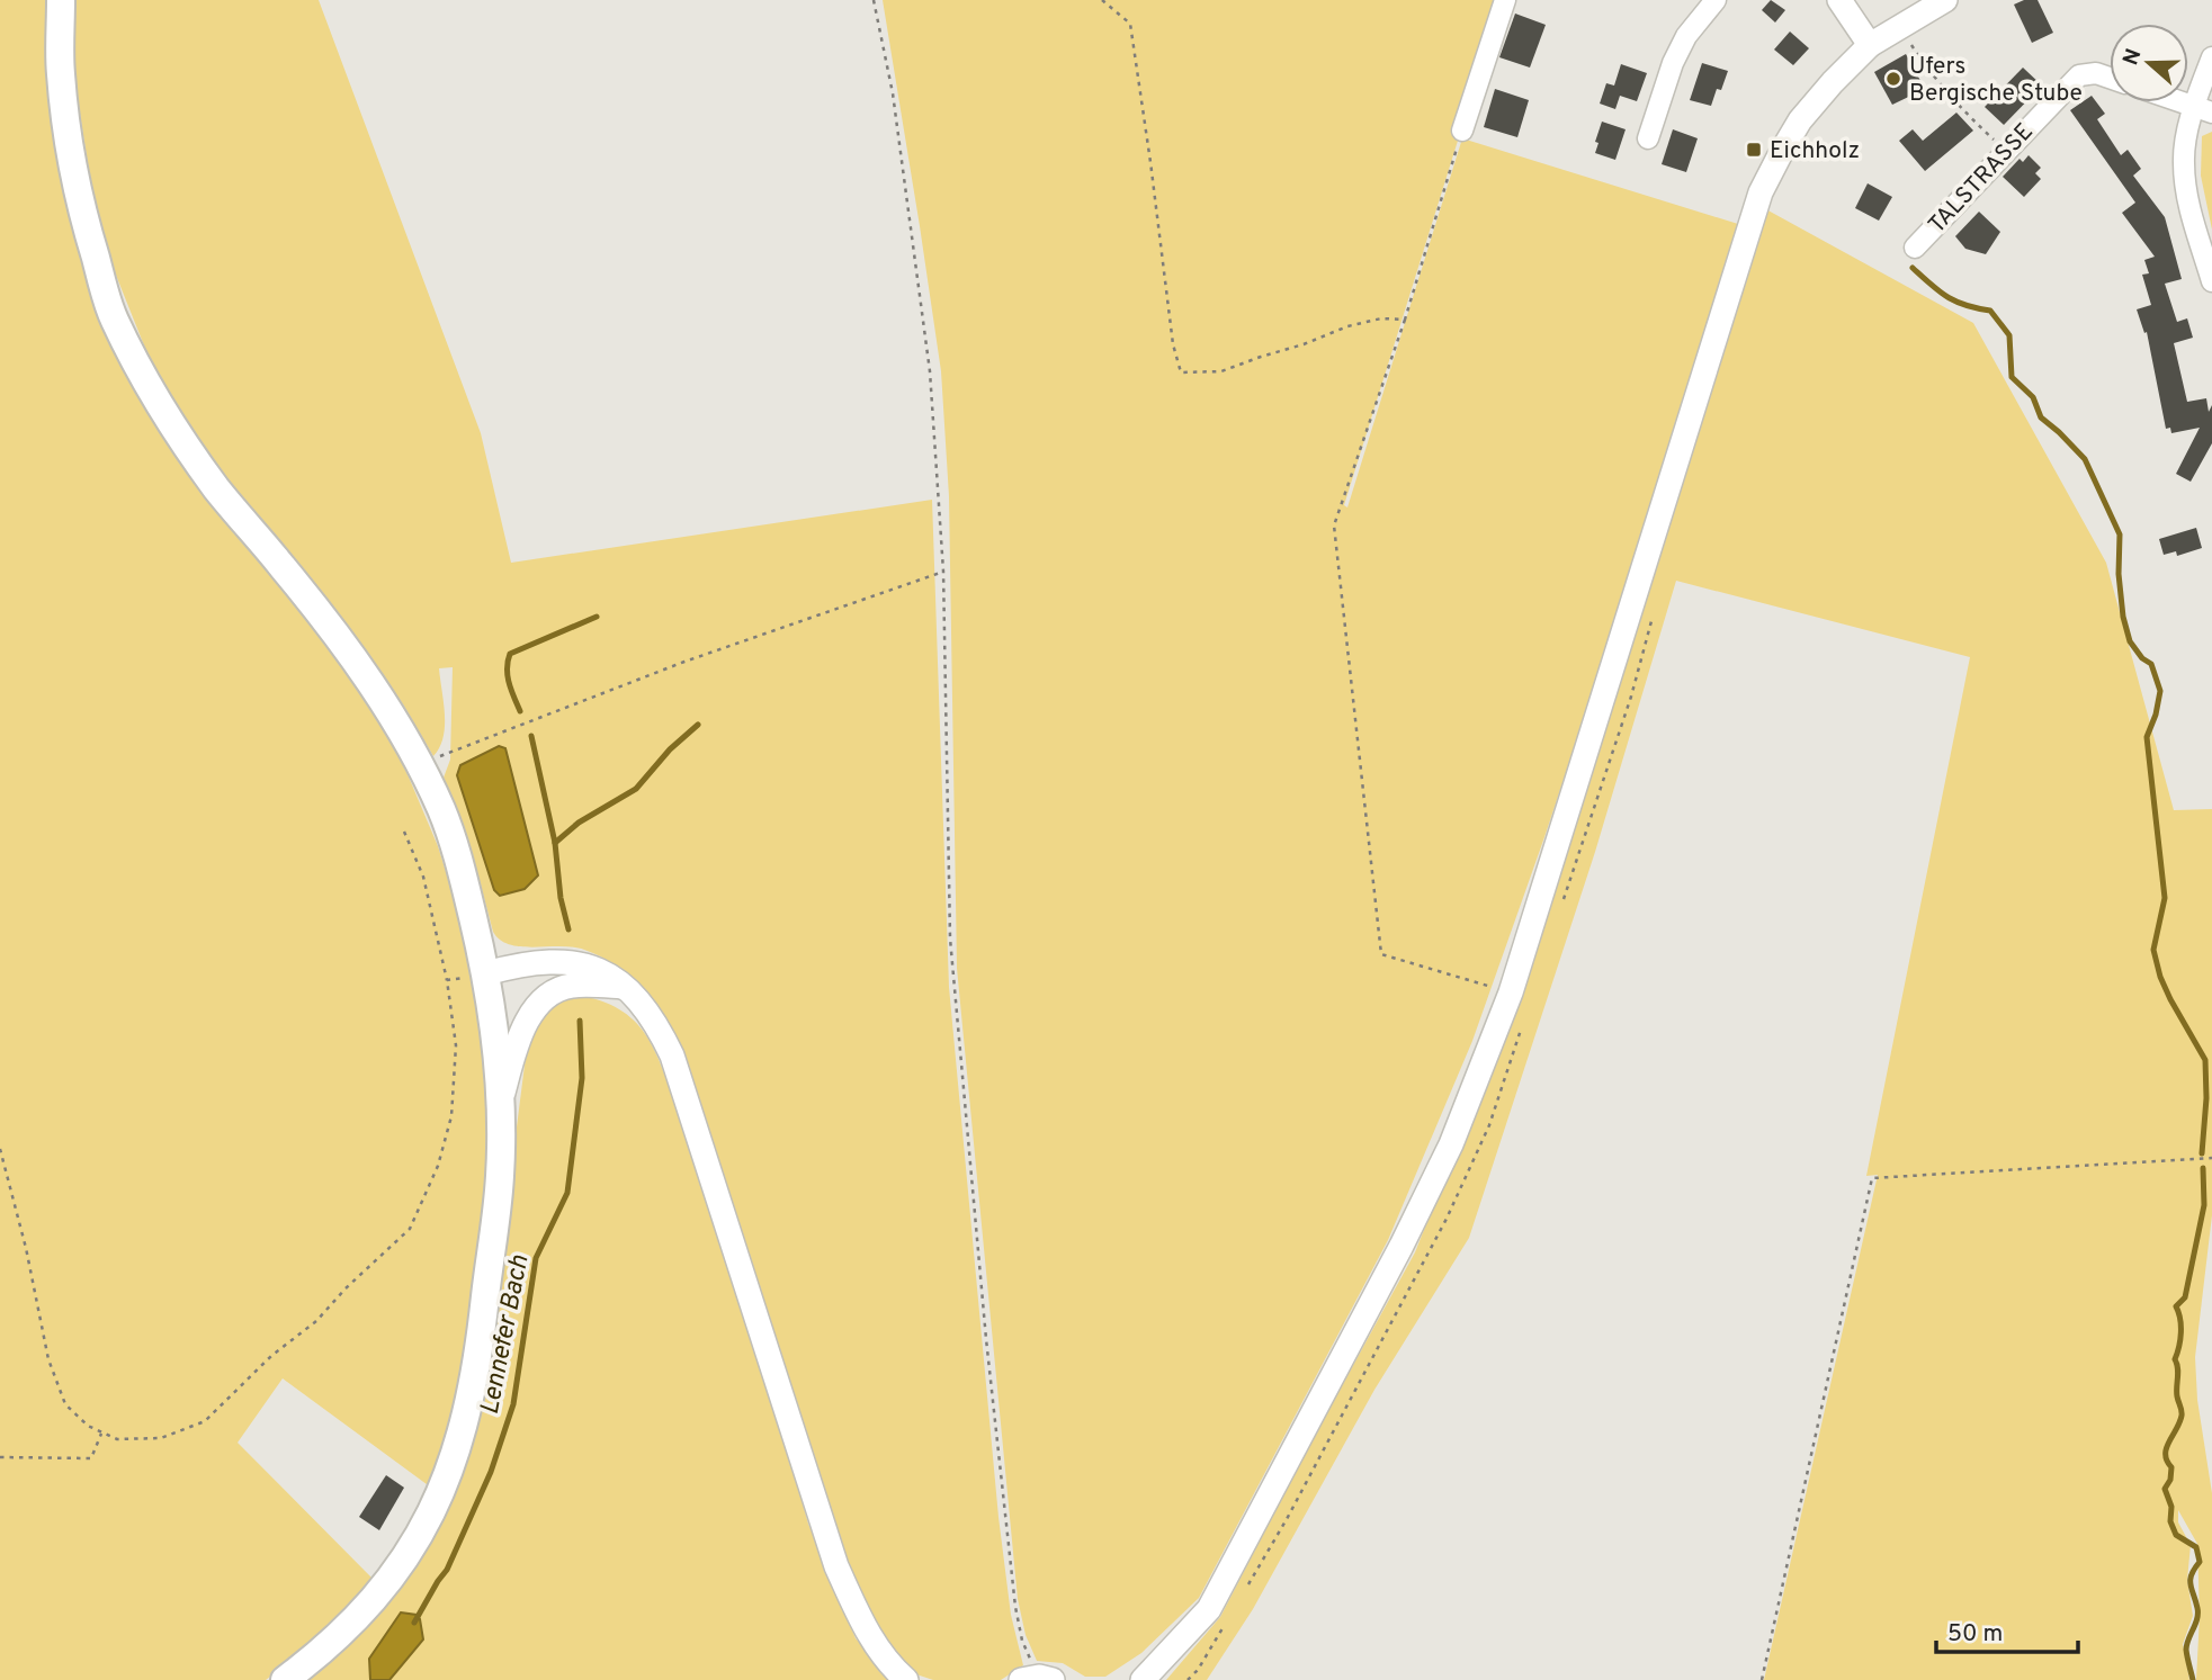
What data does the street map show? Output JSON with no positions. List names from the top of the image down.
{
  "streets": {
    "street": ["TALSTRASSE"]
  },
  "water": ["Lennefer Bach"],
  "places": {
    "other": ["Ufers Bergische Stube"],
    "transit": ["Eichholz"]
  },
  "scale_bar": "50 m",
  "north": "left"
}
